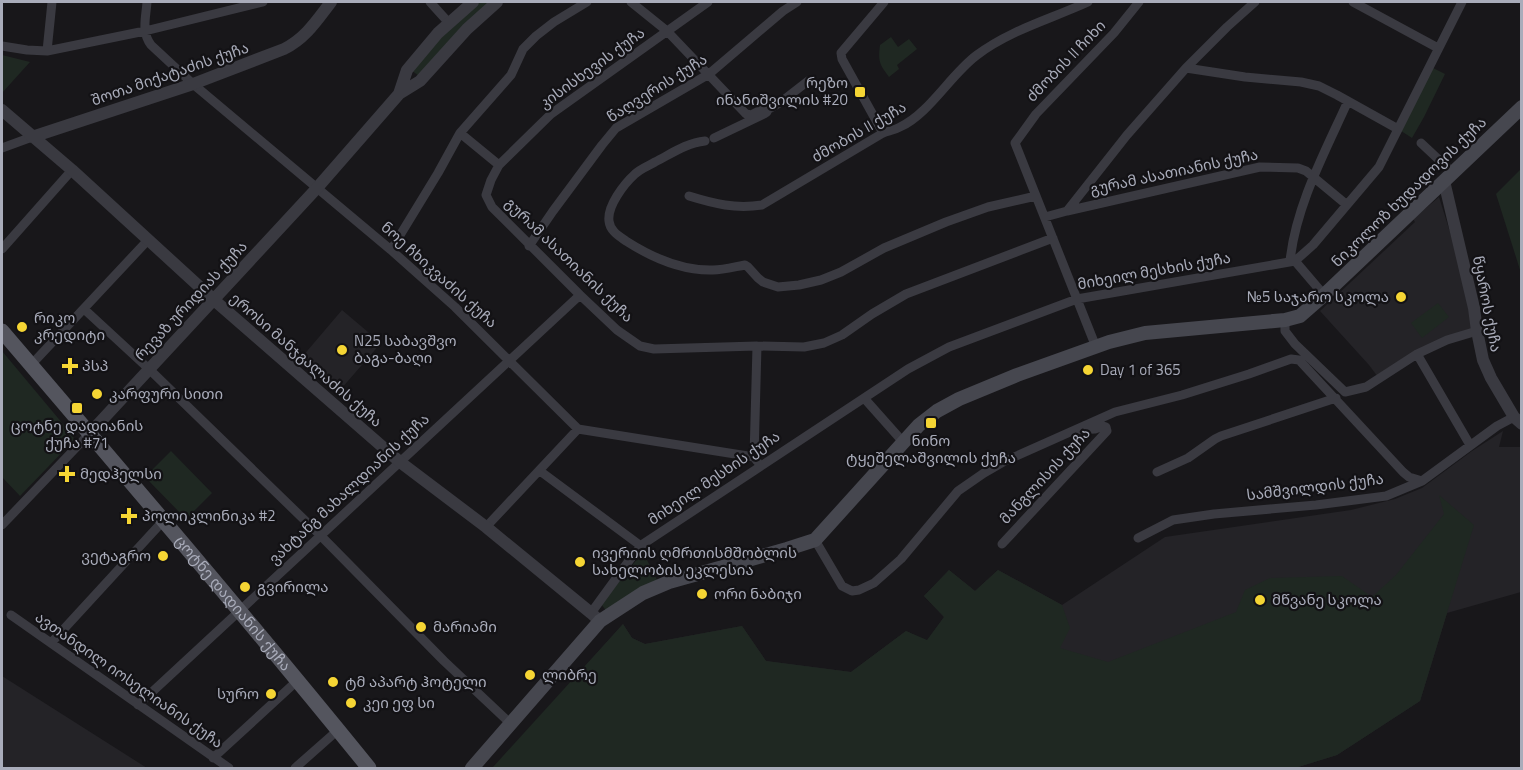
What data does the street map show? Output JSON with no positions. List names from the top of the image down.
{
  "streets": {
    "main road": ["ნიკოლოზ ხუდადოვის ქუჩა", "ცოტნე დადიანის ქუჩა"],
    "street": [
      "ძმობის II ჩიხი",
      "კისისხევის ქუჩა",
      "შოთა მიქატაძის ქუჩა",
      "წაღვერის ქუჩა",
      "ძმობის II ქუჩა",
      "გურამ ასათიანის ქუჩა",
      "მიხეილ მესხის ქუჩა",
      "ნოე ჩხიკვაძის ქუჩა",
      "რევაზ ურიდიას ქუჩა",
      "წყაროს ქუჩა",
      "ეროსი მანჯგალაძის ქუჩა",
      "მანგლისის ქუჩა",
      "სამშვილდის ქუჩა",
      "ვახტანგ მახალდიანის ქუჩა",
      "ავთანდილ იოსელიანის ქუჩა"
    ]
  },
  "crossings": [
    ["კისისხევის ქუჩა", "გურამ ასათიანის ქუჩა"],
    ["შოთა მიქატაძის ქუჩა", "ნოე ჩხიკვაძის ქუჩა"],
    ["შოთა მიქატაძის ქუჩა", "ეროსი მანჯგალაძის ქუჩა"],
    ["წაღვერის ქუჩა", "გურამ ასათიანის ქუჩა"],
    ["გურამ ასათიანის ქუჩა", "ვახტანგ მახალდიანის ქუჩა"],
    ["ნიკოლოზ ხუდადოვის ქუჩა", "წყაროს ქუჩა"],
    ["მიხეილ მესხის ქუჩა", "ეროსი მანჯგალაძის ქუჩა"],
    ["ნოე ჩხიკვაძის ქუჩა", "რევაზ ურიდიას ქუჩა"],
    ["ნოე ჩხიკვაძის ქუჩა", "ვახტანგ მახალდიანის ქუჩა"],
    ["რევაზ ურიდიას ქუჩა", "ეროსი მანჯგალაძის ქუჩა"],
    ["რევაზ ურიდიას ქუჩა", "ცოტნე დადიანის ქუჩა"],
    ["წყაროს ქუჩა", "სამშვილდის ქუჩა"],
    ["ეროსი მანჯგალაძის ქუჩა", "ვახტანგ მახალდიანის ქუჩა"],
    ["ვახტანგ მახალდიანის ქუჩა", "ცოტნე დადიანის ქუჩა"],
    ["ვახტანგ მახალდიანის ქუჩა", "ავთანდილ იოსელიანის ქუჩა"]
  ],
  "places": {
    "transit": ["რეზო ინანიშვილის #20", "ცოტნე დადიანის ქუჩა #71", "ნინო ტყეშელაშვილის ქუჩა"],
    "other": [
      "№5 საჯარო სკოლა",
      "რიკო კრედიტი",
      "N25 საბავშვო ბაგა-ბაღი",
      "Day 1 of 365",
      "კარფური სითი",
      "ვეტაგრო",
      "ივერიის ღმრთისმშობლის სახელობის ეკლესია",
      "გვირილა",
      "ორი ნაბიჯი",
      "მწვანე სკოლა",
      "მარიამი",
      "ლიბრე",
      "ტმ აპარტ ჰოტელი",
      "სურო",
      "კეი ეფ სი"
    ],
    "health": ["პსპ", "მედჰელსი", "პოლიკლინიკა #2"]
  }
}
